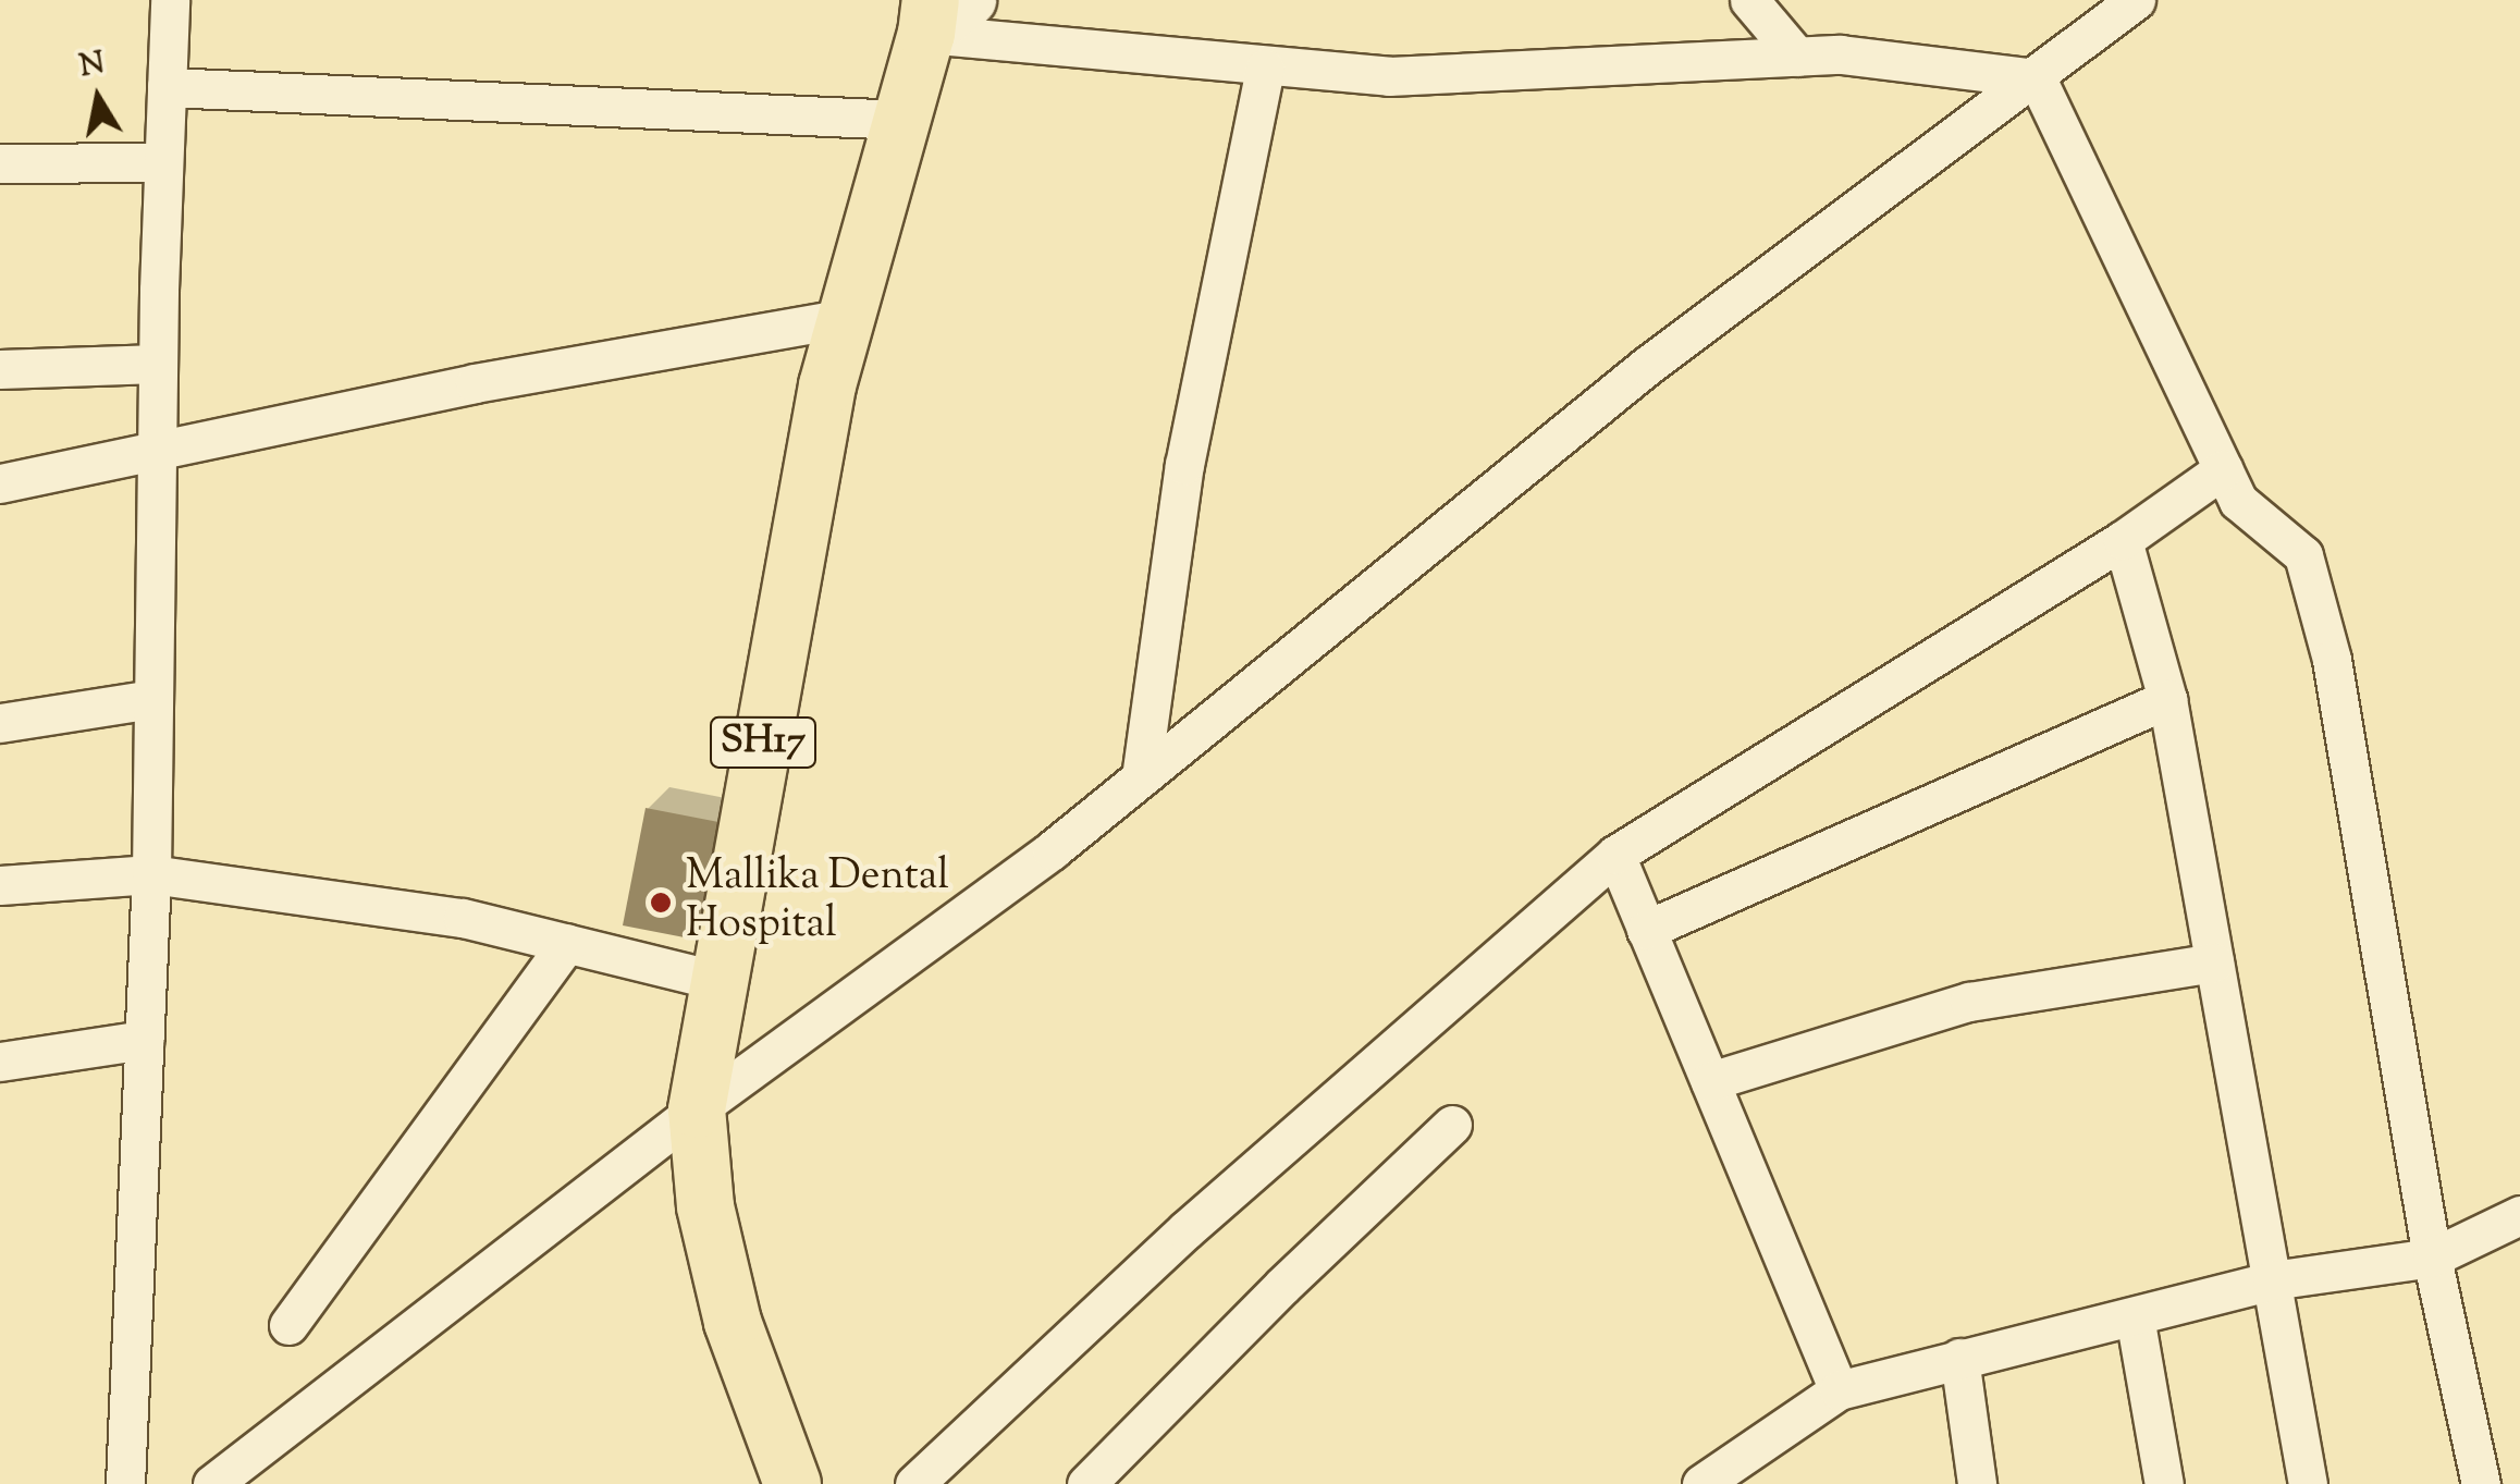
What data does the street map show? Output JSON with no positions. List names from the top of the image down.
{
  "streets": {
    "main road": ["SH17"]
  },
  "places": ["Mallika Dental Hospital"],
  "north": "top"
}
